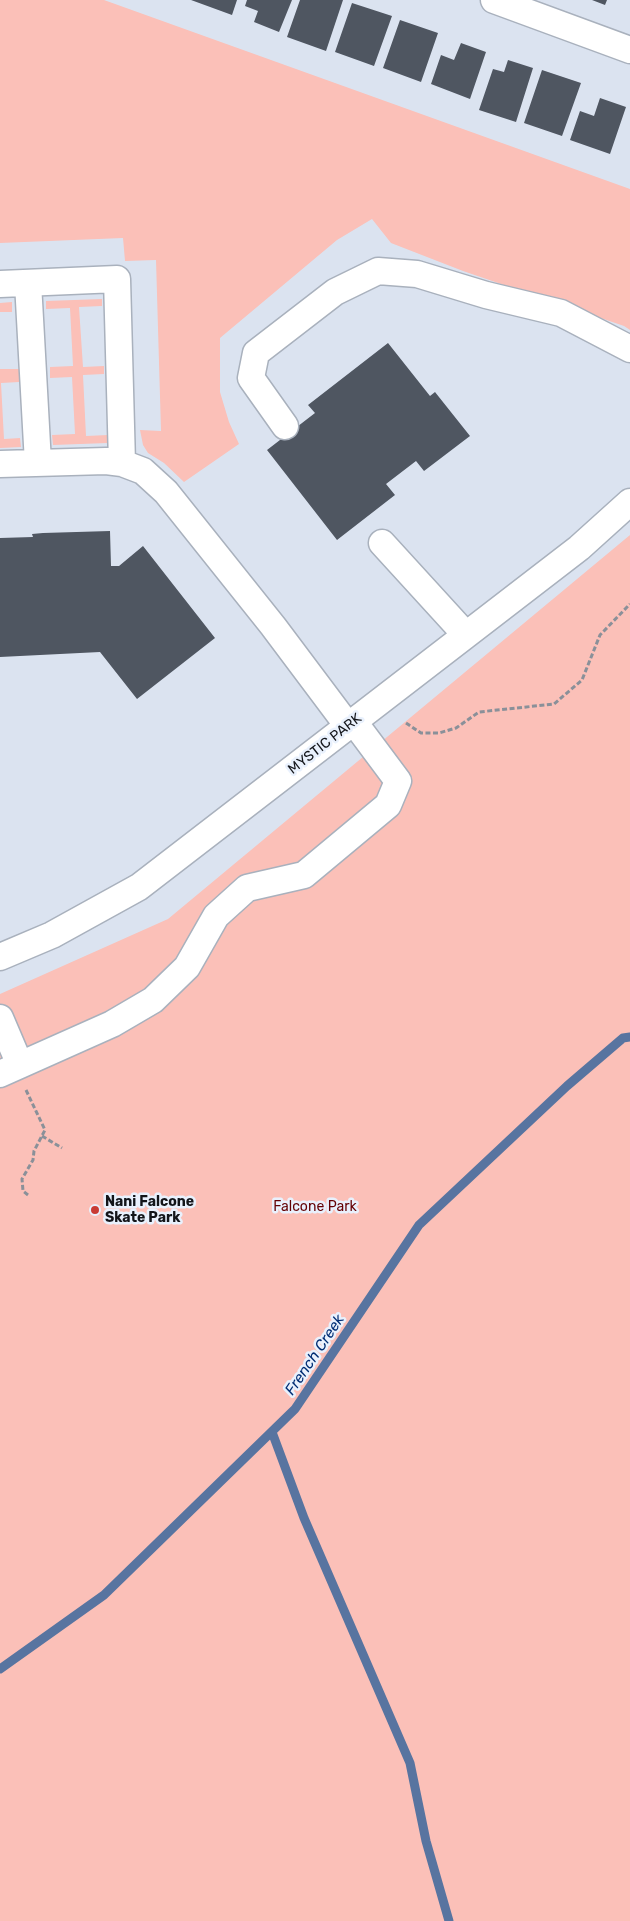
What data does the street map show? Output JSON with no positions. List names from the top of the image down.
{
  "streets": {
    "street": ["MYSTIC PARK"]
  },
  "water": ["French Creek"],
  "parks": ["Falcone Park"],
  "places": ["Nani Falcone Skate Park"]
}
